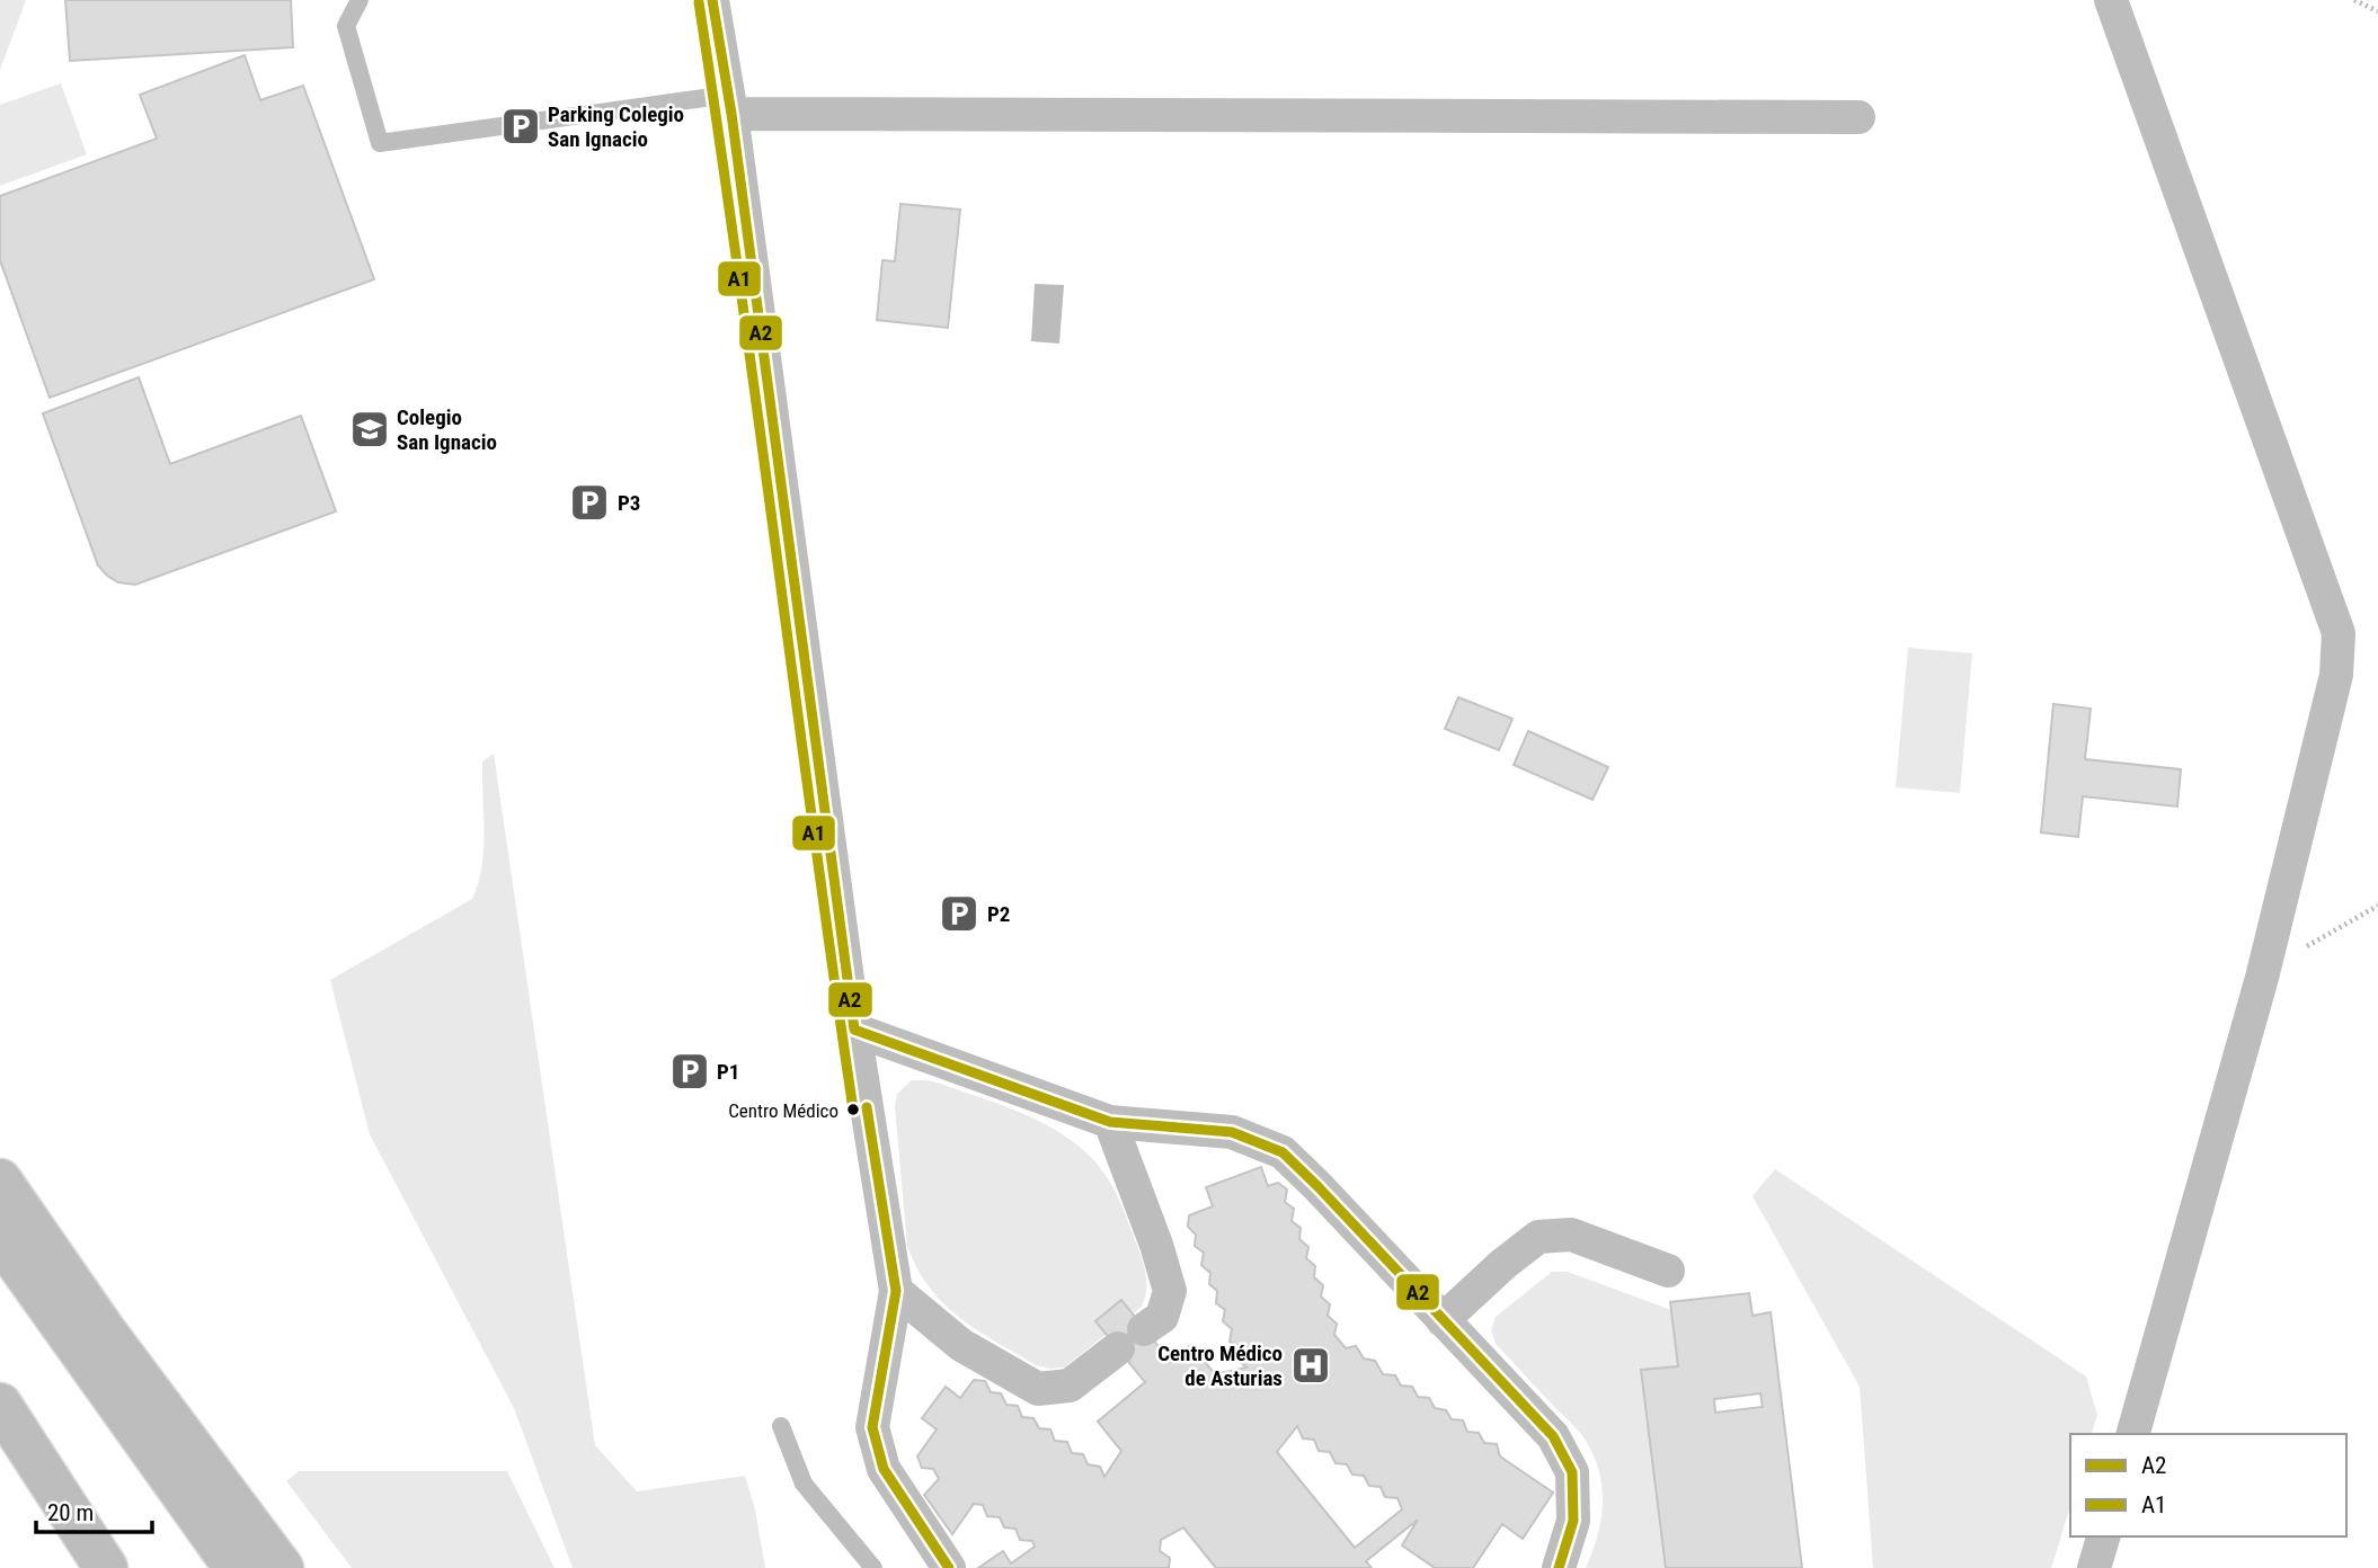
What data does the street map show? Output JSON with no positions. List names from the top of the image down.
{
  "places": {
    "parking": [
      "Parking Colegio San Ignacio",
      "P3",
      "P2",
      "P1"
    ],
    "school or university": ["Colegio San Ignacio"],
    "other": ["Centro Médico"],
    "hospital": ["Centro Médico de Asturias"]
  },
  "lines": ["transit line A2", "transit line A1"],
  "legend": ["A2", "A1"],
  "scale_bar": "20 m"
}
